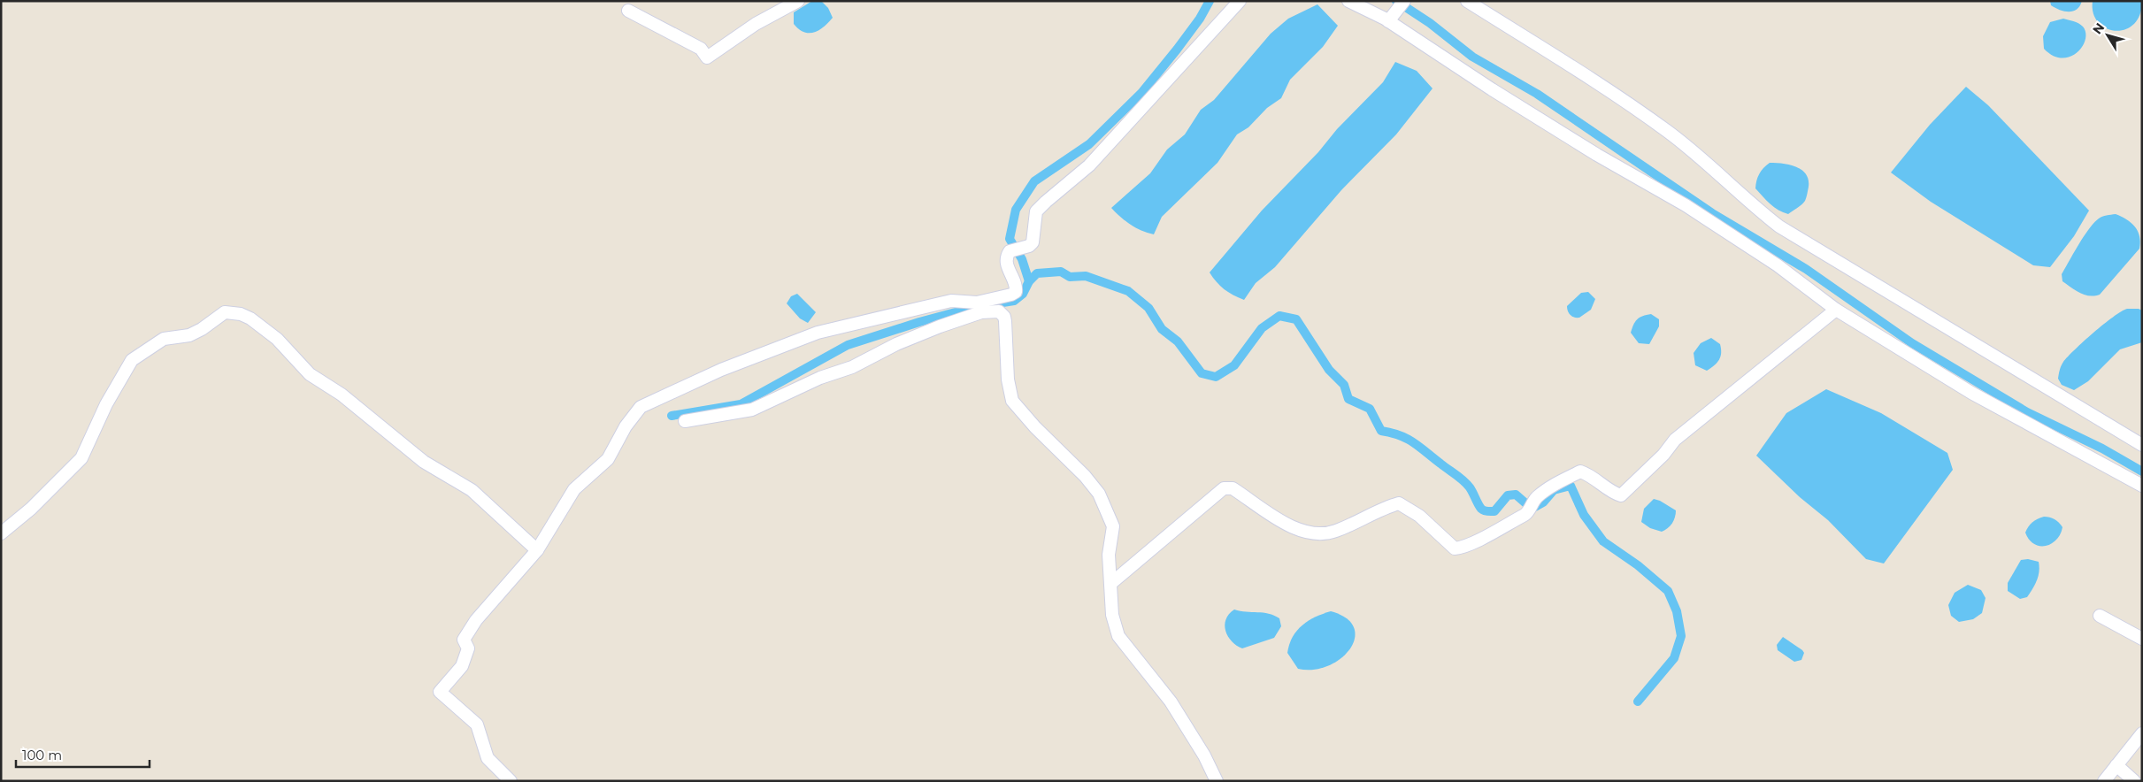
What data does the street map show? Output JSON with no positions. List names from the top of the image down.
{
  "scale_bar": "100 m",
  "north": "top left"
}
